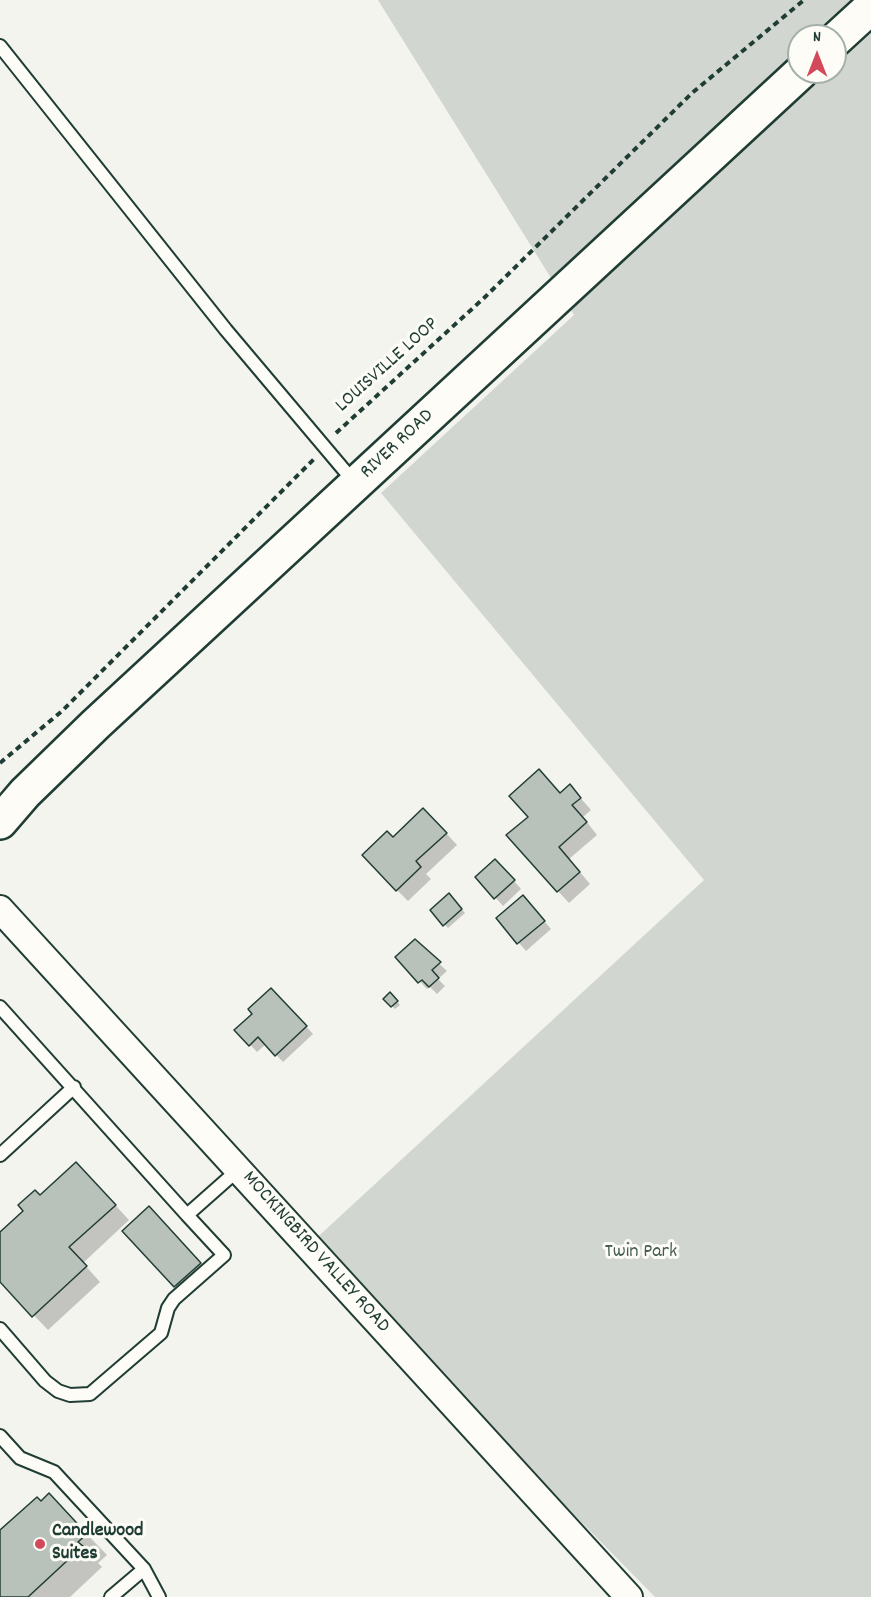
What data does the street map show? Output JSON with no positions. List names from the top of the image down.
{
  "streets": {
    "street": ["RIVER ROAD", "MOCKINGBIRD VALLEY ROAD"],
    "path": ["LOUISVILLE LOOP"]
  },
  "parks": ["Twin Park"],
  "places": ["Candlewood Suites"],
  "north": "top"
}
